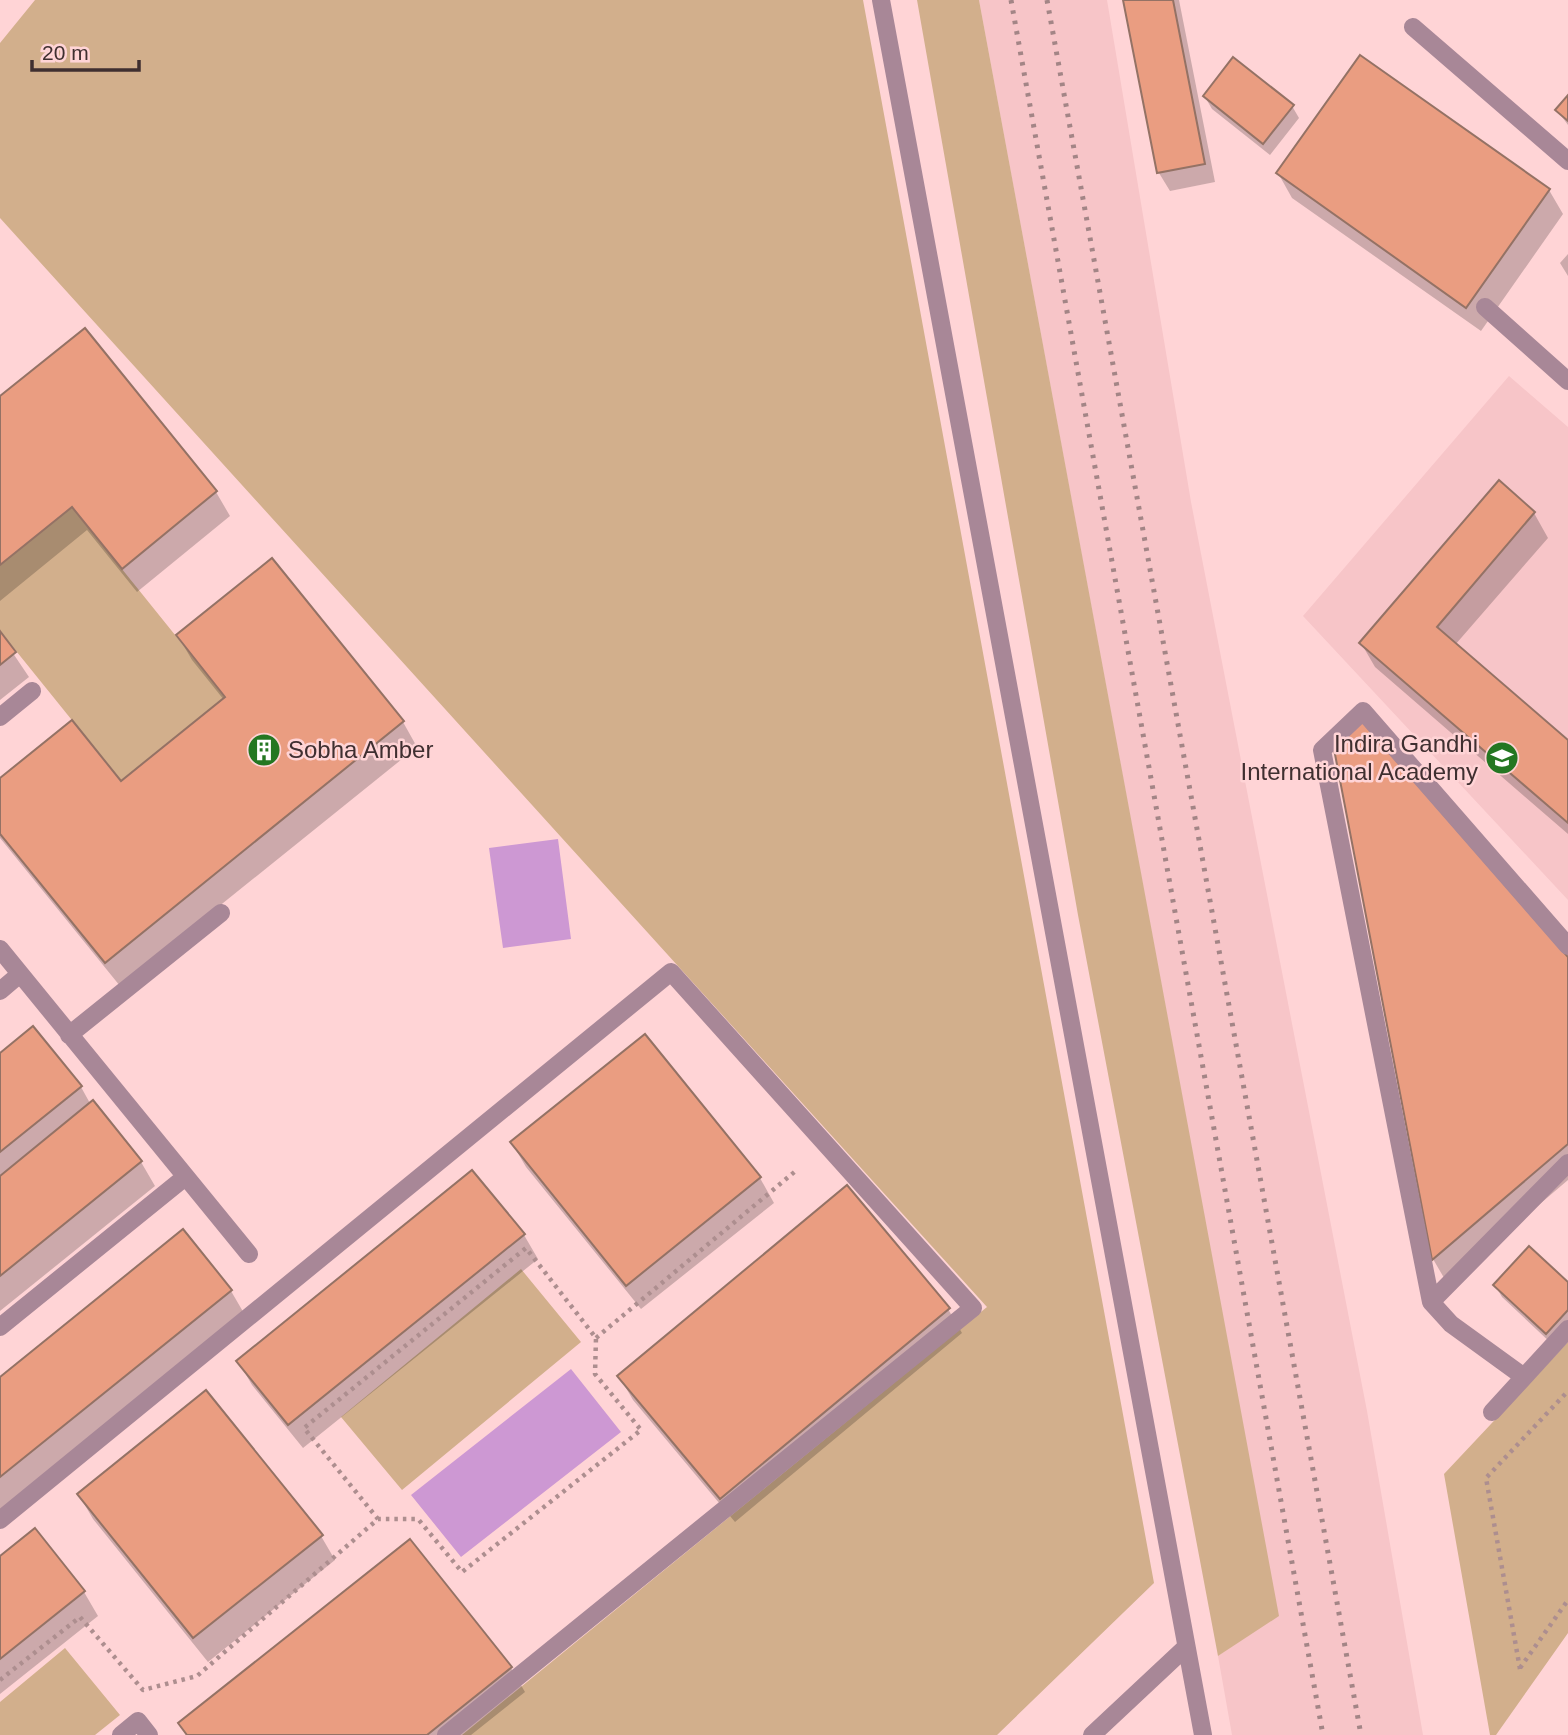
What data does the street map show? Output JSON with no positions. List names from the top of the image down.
{
  "places": {
    "building": ["Sobha Amber"],
    "school or university": ["Indira Gandhi International Academy"]
  },
  "scale_bar": "20 m"
}
